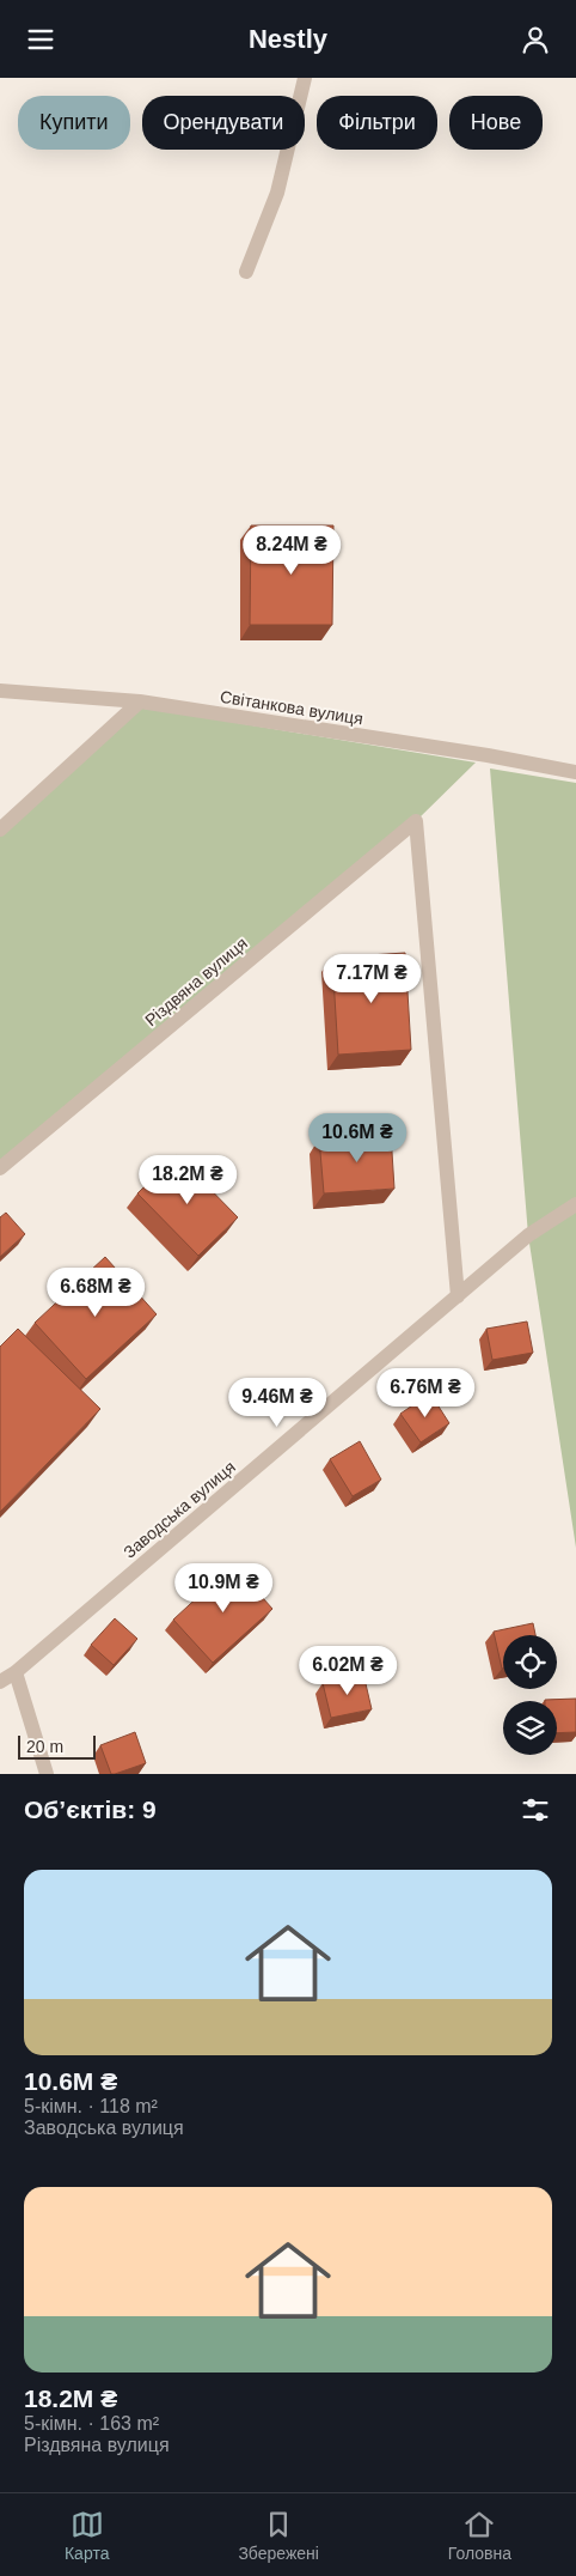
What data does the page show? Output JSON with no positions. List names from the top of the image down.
{
  "streets": {
    "street": ["Світанкова вулиця", "Різдвяна вулиця", "Заводська вулиця"]
  },
  "crossings": [
    ["Різдвяна вулиця", "Заводська вулиця"]
  ],
  "scale_bar": "20 m",
  "page": {
    "header": "Nestly",
    "chip": [
      "Купити",
      "Орендувати",
      "Фільтри",
      "Нове"
    ],
    "price": [
      "8.24M ₴",
      "7.17M ₴",
      "10.6M ₴",
      "18.2M ₴",
      "6.68M ₴",
      "6.76M ₴",
      "9.46M ₴",
      "10.9M ₴",
      "6.02M ₴"
    ],
    "scale": "20 m",
    "heading": "Об’єктів: 9",
    "list": [
      {
        "name": "10.6M ₴",
        "note": "5-кімн. · 118 m² · Заводська вулиця"
      },
      {
        "name": "18.2M ₴",
        "note": "5-кімн. · 163 m² · Різдвяна вулиця"
      }
    ],
    "tabs": ["Карта", "Збережені", "Головна"]
  }
}
